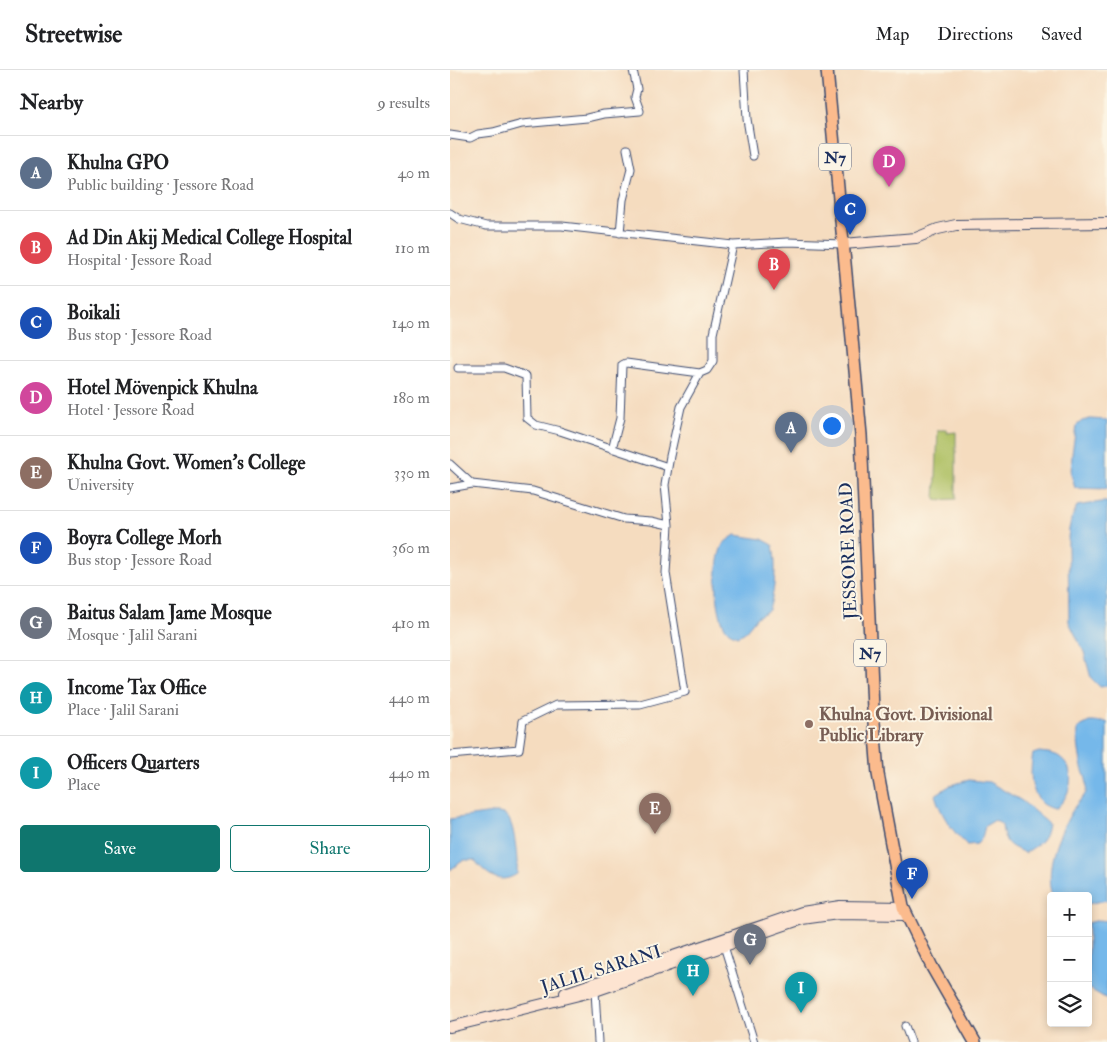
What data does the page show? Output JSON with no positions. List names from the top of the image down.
{
  "streets": {
    "highway": ["N7", "JESSORE ROAD"],
    "main road": ["JALIL SARANI"]
  },
  "crossings": [
    ["JESSORE ROAD", "JALIL SARANI"]
  ],
  "places": ["Khulna Govt. Divisional Public Library"],
  "page": {
    "header": "Streetwise",
    "nav": ["Map", "Directions", "Saved"],
    "heading": ["Nearby", "9 results"],
    "list": [
      {
        "mark": "A",
        "name": "Khulna GPO",
        "note": "Public building · Jessore Road",
        "value": "40 m"
      },
      {
        "mark": "B",
        "name": "Ad Din Akij Medical College Hospital",
        "note": "Hospital · Jessore Road",
        "value": "110 m"
      },
      {
        "mark": "C",
        "name": "Boikali",
        "note": "Bus stop · Jessore Road",
        "value": "140 m"
      },
      {
        "mark": "D",
        "name": "Hotel Mövenpick Khulna",
        "note": "Hotel · Jessore Road",
        "value": "180 m"
      },
      {
        "mark": "E",
        "name": "Khulna Govt. Women's College",
        "note": "University",
        "value": "330 m"
      },
      {
        "mark": "F",
        "name": "Boyra College Morh",
        "note": "Bus stop · Jessore Road",
        "value": "360 m"
      },
      {
        "mark": "G",
        "name": "Baitus Salam Jame Mosque",
        "note": "Mosque · Jalil Sarani",
        "value": "410 m"
      },
      {
        "mark": "H",
        "name": "Income Tax Office",
        "note": "Place · Jalil Sarani",
        "value": "440 m"
      },
      {
        "mark": "I",
        "name": "Officers Quarters",
        "note": "Place",
        "value": "440 m"
      }
    ],
    "pins": [
      "D",
      "C",
      "B",
      "A",
      "E",
      "F",
      "G",
      "H",
      "I"
    ],
    "buttons": ["Save", "Share"],
    "map_buttons": ["+", "−"]
  }
}
